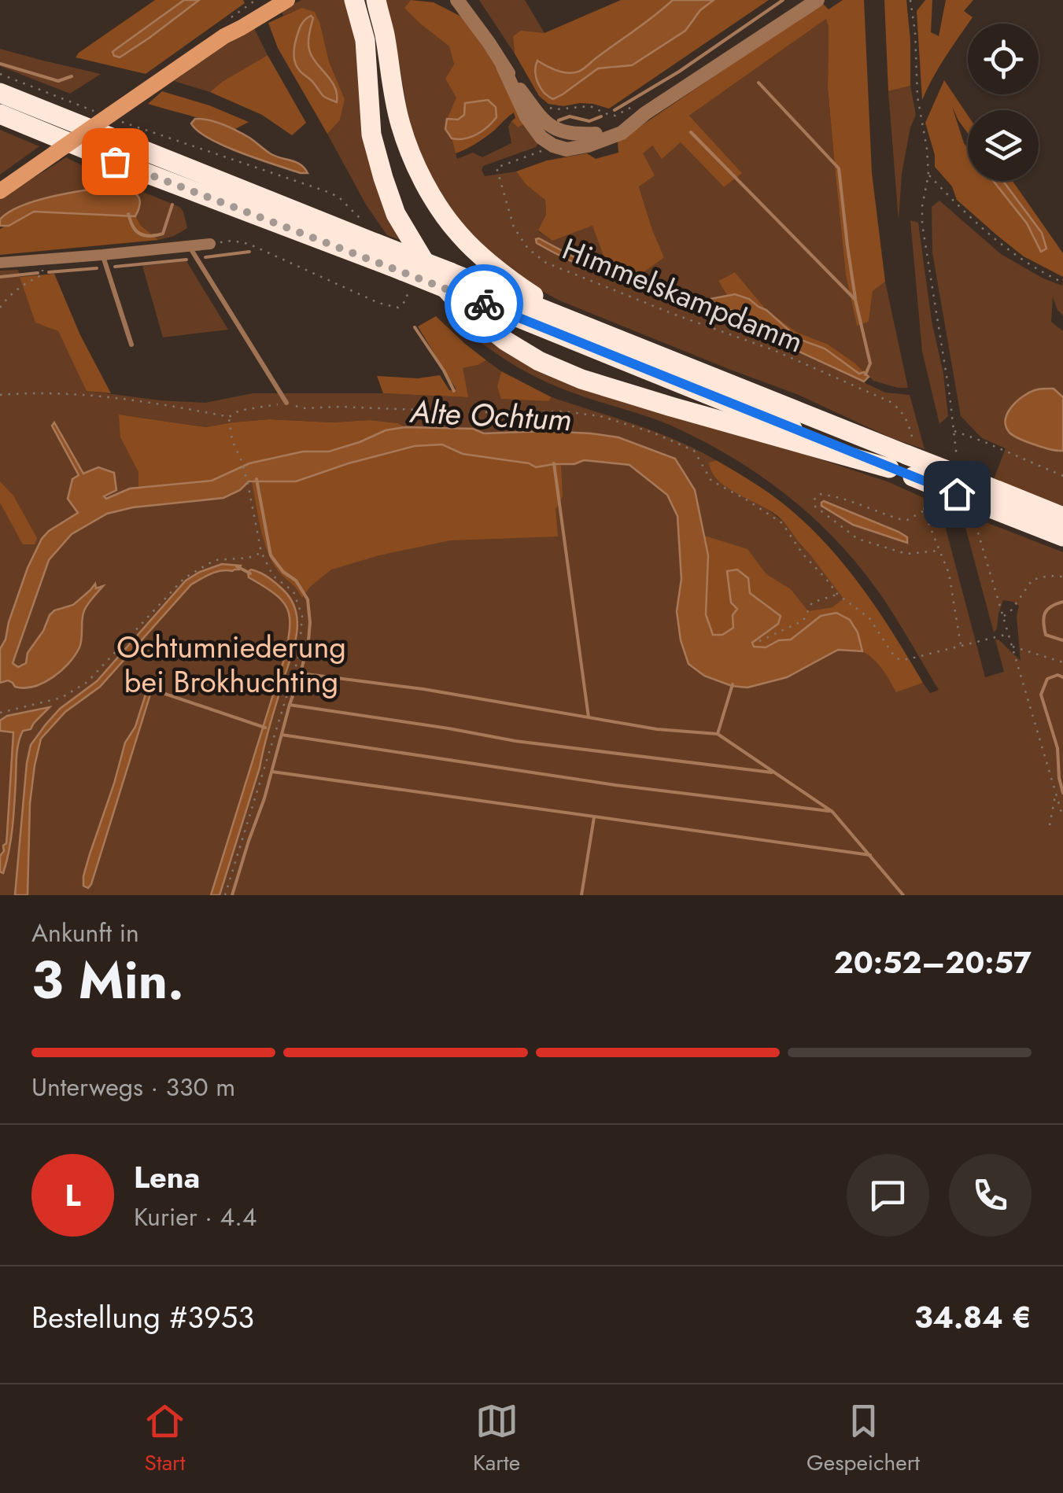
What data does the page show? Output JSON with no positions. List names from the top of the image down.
{
  "streets": {
    "path": ["Himmelskampdamm"]
  },
  "water": ["Alte Ochtum"],
  "parks": ["Ochtumniederung bei Brokhuchting"],
  "page": {
    "heading": ["3 Min.", "Ankunft in", "20:52–20:57"],
    "panel": [
      "Lena",
      "Kurier · 4.4",
      "Bestellung #3953",
      "34.84 €"
    ],
    "bar": "Unterwegs · 330 m",
    "round": "L",
    "tabs": ["Start", "Karte", "Gespeichert"]
  }
}
